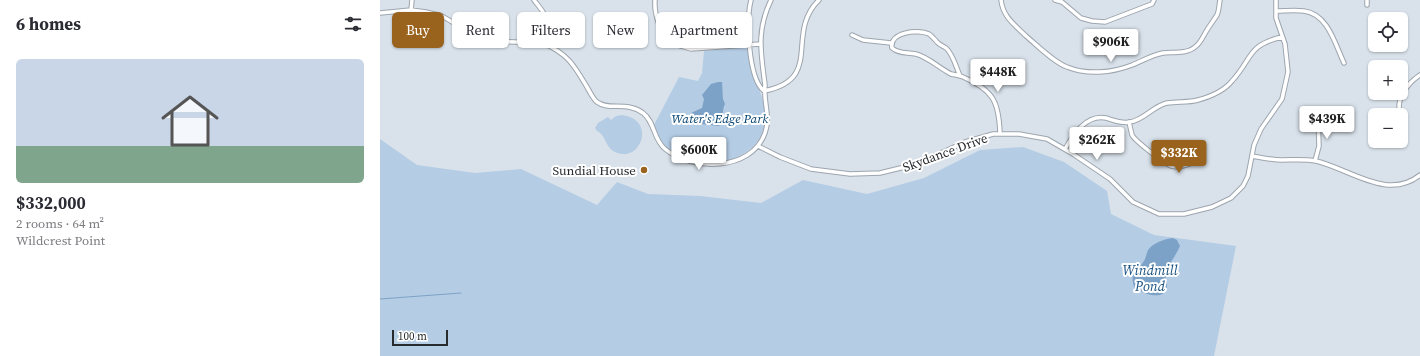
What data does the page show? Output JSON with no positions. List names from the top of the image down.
{
  "streets": {
    "street": ["Skydance Drive"]
  },
  "water": ["Windmill Pond"],
  "parks": ["Water's Edge Park"],
  "places": ["Sundial House"],
  "scale_bar": "100 m",
  "page": {
    "heading": "6 homes",
    "map_buttons": ["+", "−"],
    "chip": [
      "Buy",
      "Rent",
      "Filters",
      "New",
      "Apartment"
    ],
    "price": [
      "$906K",
      "$448K",
      "$439K",
      "$262K",
      "$600K",
      "$332K"
    ],
    "list": [
      {
        "name": "$332,000",
        "note": "2 rooms · 64 m² · Wildcrest Point"
      }
    ],
    "scale": "100 m"
  }
}
